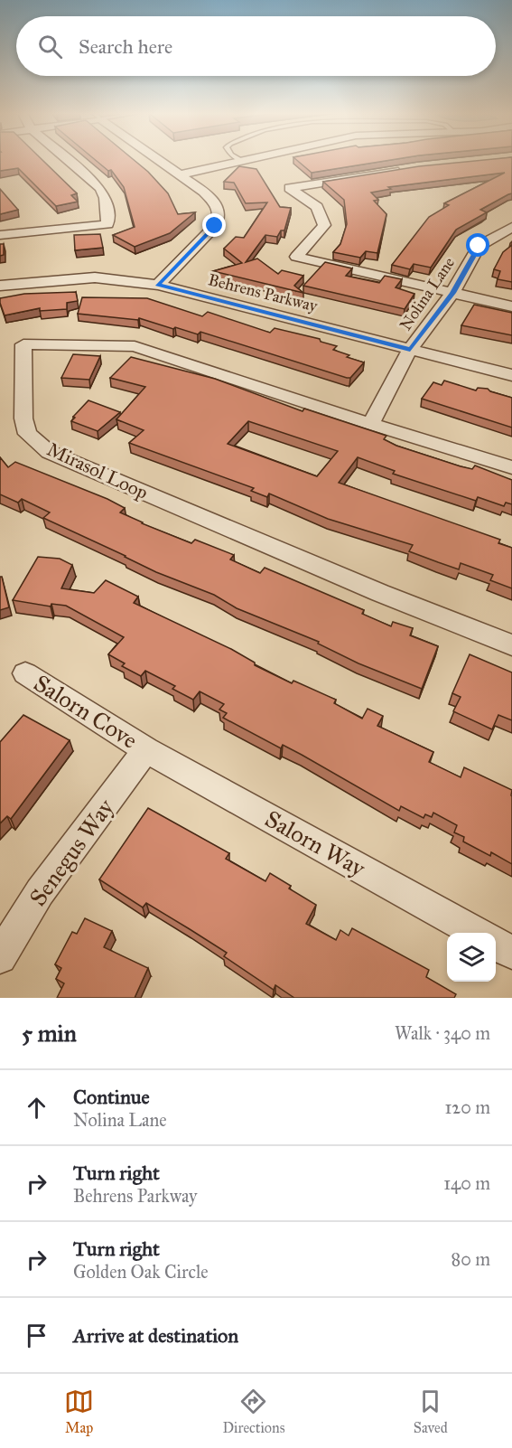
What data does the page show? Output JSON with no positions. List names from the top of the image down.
{
  "streets": {
    "street": [
      "Behrens Parkway",
      "Nolina Lane",
      "Mirasol Loop",
      "Salorn Cove",
      "Salorn Way",
      "Senegus Way"
    ]
  },
  "crossings": [
    ["Behrens Parkway", "Nolina Lane"],
    ["Nolina Lane", "Mirasol Loop"],
    ["Salorn Cove", "Salorn Way"],
    ["Salorn Cove", "Senegus Way"],
    ["Salorn Way", "Senegus Way"]
  ],
  "page": {
    "search": "Search here",
    "heading": ["5 min", "Walk · 340 m"],
    "list": [
      ["Continue", "Nolina Lane", "120 m"],
      ["Turn right", "Behrens Parkway", "140 m"],
      ["Turn right", "Golden Oak Circle", "80 m"],
      "Arrive at destination"
    ],
    "nav": ["Map", "Directions", "Saved"]
  }
}
